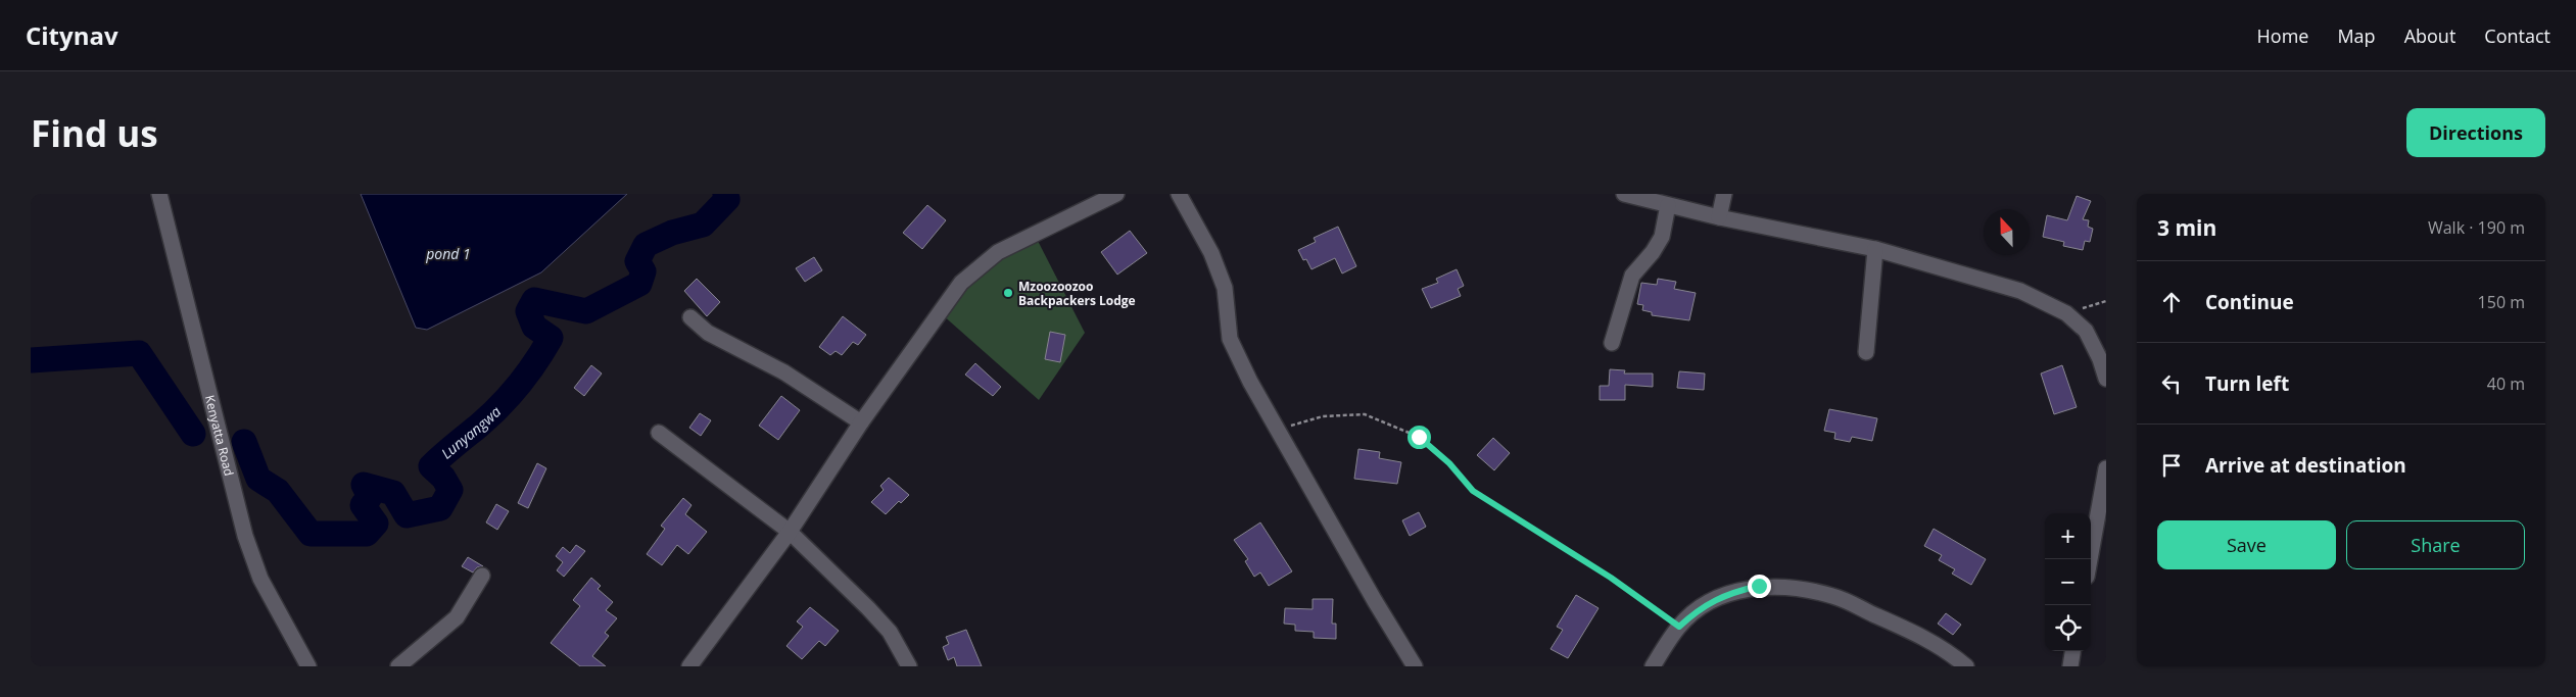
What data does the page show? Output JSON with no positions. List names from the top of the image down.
{
  "streets": {
    "street": ["Kenyatta Road"]
  },
  "water": ["pond 1", "Lunyangwa"],
  "places": ["Mzoozoozoo Backpackers Lodge"],
  "north": "top",
  "page": {
    "header": "Citynav",
    "nav": [
      "Home",
      "Map",
      "About",
      "Contact"
    ],
    "buttons": [
      "Directions",
      ["Save", "Share"]
    ],
    "title": "Find us",
    "heading": ["3 min", "Walk · 190 m"],
    "list": [
      ["Continue", "150 m"],
      ["Turn left", "40 m"],
      "Arrive at destination"
    ],
    "map_buttons": ["+", "−"]
  }
}
